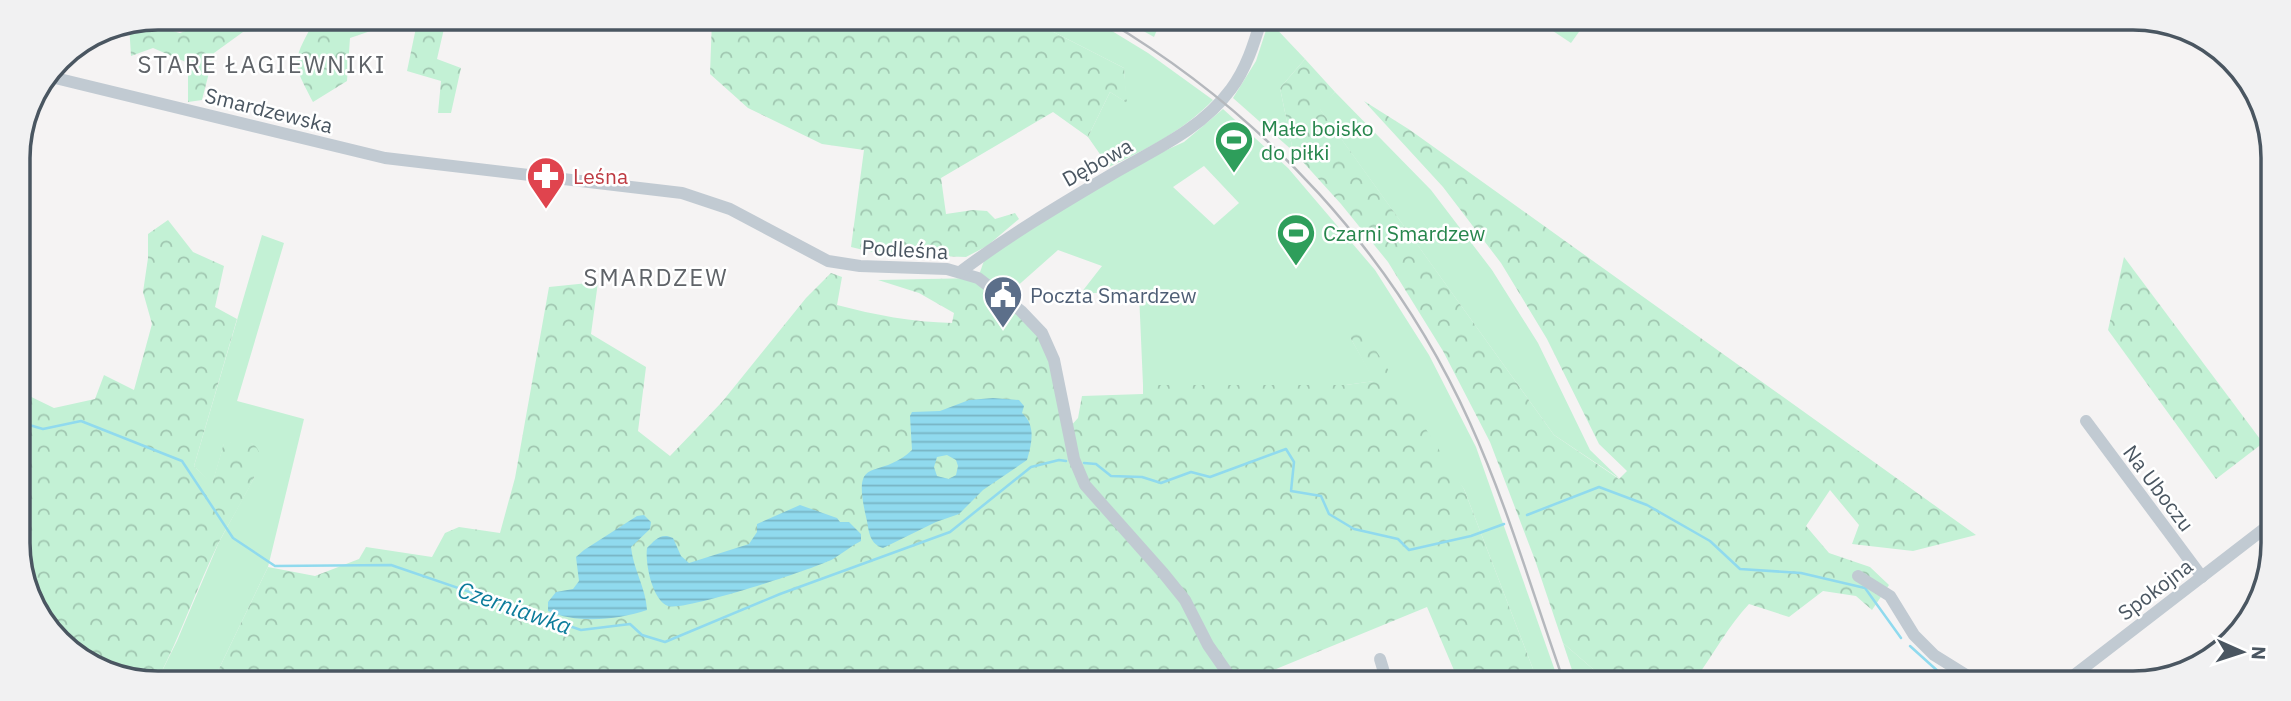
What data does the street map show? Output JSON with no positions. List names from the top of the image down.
{
  "streets": {
    "street": [
      "Smardzewska",
      "Dębowa",
      "Podleśna",
      "Na Uboczu",
      "Spokojna"
    ]
  },
  "crossings": [
    ["Smardzewska", "Podleśna"],
    ["Dębowa", "Podleśna"],
    ["Na Uboczu", "Spokojna"]
  ],
  "districts": ["STARE ŁAGIEWNIKI", "SMARDZEW"],
  "water": ["Czerniawka"],
  "places": {
    "sports": ["Małe boisko do piłki", "Czarni Smardzew"],
    "pharmacy": ["Leśna"],
    "public building": ["Poczta Smardzew"]
  },
  "north": "right"
}
